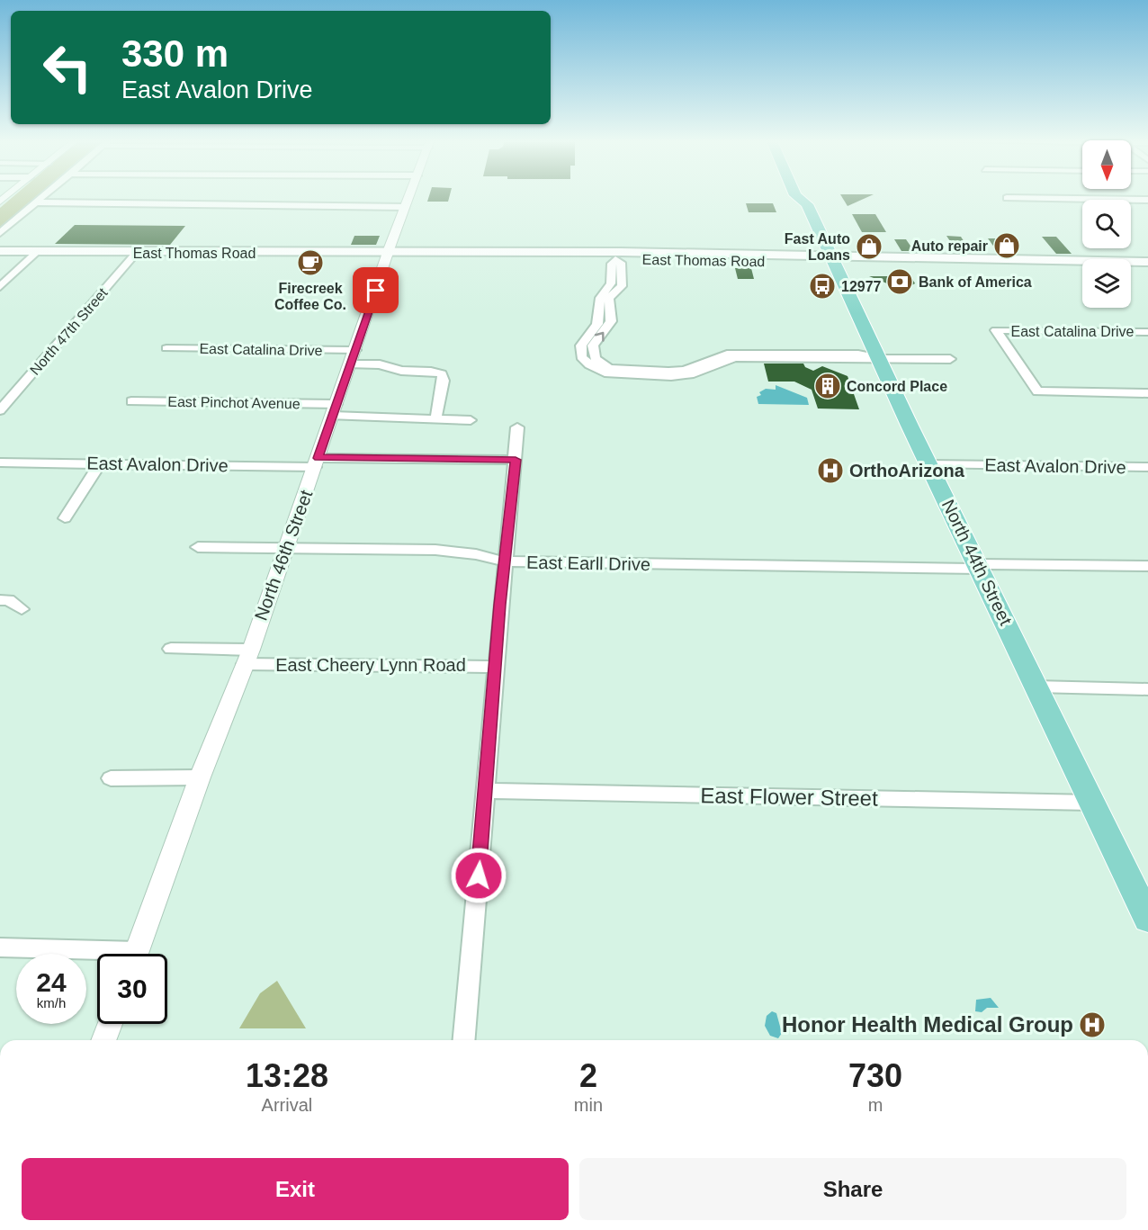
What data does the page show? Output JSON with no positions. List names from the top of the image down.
{
  "streets": {
    "main road": ["East Thomas Road", "North 44th Street"],
    "street": [
      "North 47th Street",
      "East Catalina Drive",
      "East Pinchot Avenue",
      "East Avalon Drive",
      "North 46th Street",
      "East Earll Drive",
      "East Cheery Lynn Road",
      "East Flower Street"
    ]
  },
  "crossings": [
    ["East Thomas Road", "North 47th Street"],
    ["East Thomas Road", "North 46th Street"],
    ["East Thomas Road", "North 44th Street"],
    ["East Catalina Drive", "East Pinchot Avenue"],
    ["East Catalina Drive", "North 46th Street"],
    ["East Pinchot Avenue", "North 46th Street"],
    ["East Avalon Drive", "North 46th Street"],
    ["East Avalon Drive", "North 44th Street"],
    ["North 46th Street", "East Earll Drive"],
    ["North 46th Street", "East Cheery Lynn Road"],
    ["North 44th Street", "East Earll Drive"],
    ["North 44th Street", "East Flower Street"]
  ],
  "places": {
    "shop": ["Auto repair", "Fast Auto Loans"],
    "cafe": ["Firecreek Coffee Co."],
    "bank": ["Bank of America"],
    "bus stop": ["12977"],
    "building": ["Concord Place"],
    "hospital": ["OrthoArizona", "Honor Health Medical Group"]
  },
  "north": "bottom",
  "page": {
    "turn": ["330 m", "East Avalon Drive"],
    "speed": "24 km/h",
    "limit": "30",
    "eta": [
      "13:28",
      "Arrival",
      "2",
      "min",
      "730",
      "m"
    ],
    "buttons": ["Exit", "Share"]
  }
}
